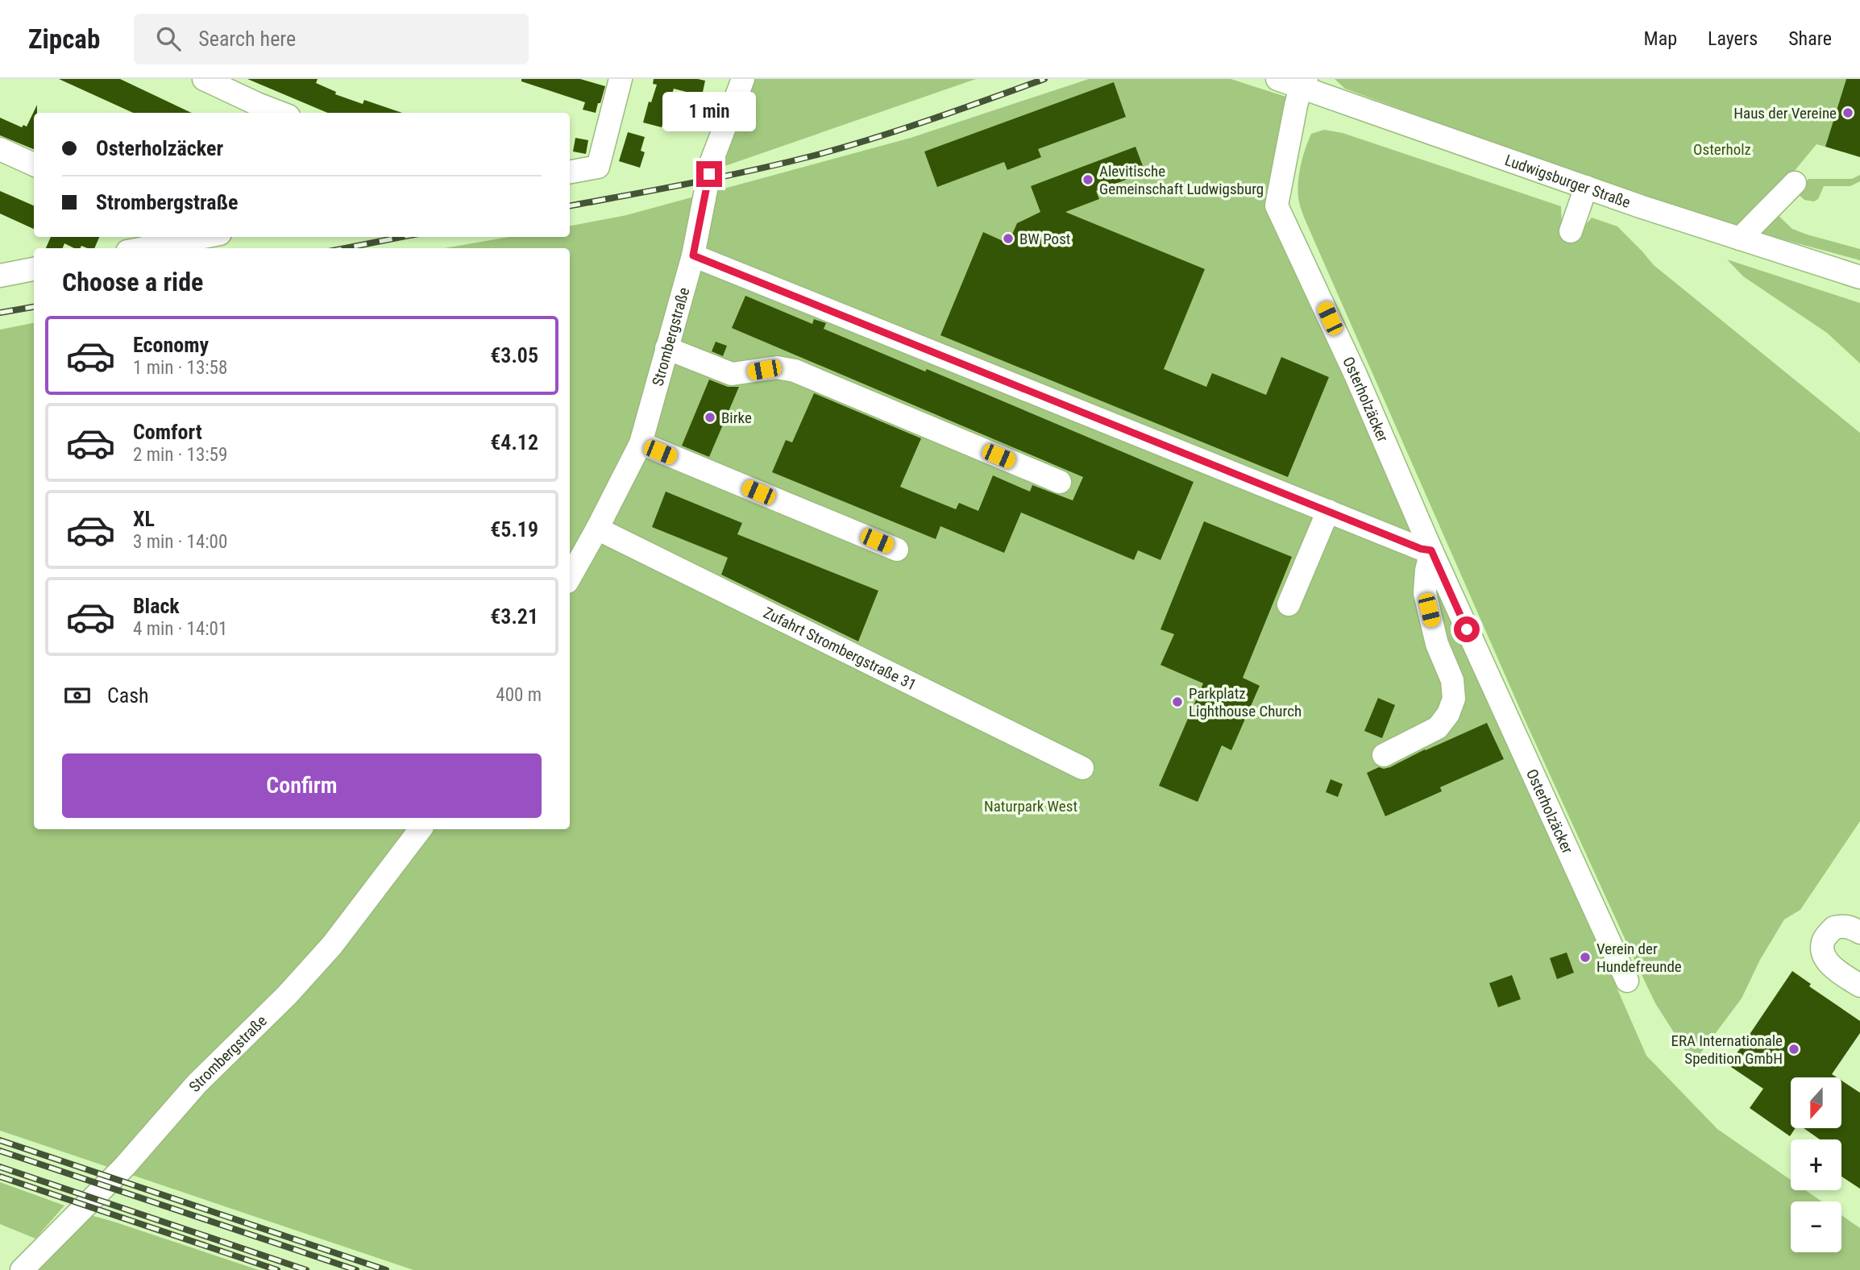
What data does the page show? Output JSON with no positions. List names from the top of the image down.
{
  "streets": {
    "street": [
      "Ludwigsburger Straße",
      "Strombergstraße",
      "Osterholzäcker",
      "Zufahrt Strombergstraße 31"
    ]
  },
  "crossings": [
    ["Ludwigsburger Straße", "Osterholzäcker"],
    ["Strombergstraße", "Zufahrt Strombergstraße 31"]
  ],
  "parks": ["Osterholz", "Naturpark West"],
  "places": [
    "Haus der Vereine",
    "Alevitische Gemeinschaft Ludwigsburg",
    "BW Post",
    "Birke",
    "Parkplatz Lighthouse Church",
    "Verein der Hundefreunde",
    "ERA Internationale Spedition GmbH"
  ],
  "north": "bottom",
  "page": {
    "header": "Zipcab",
    "search": "Search here",
    "nav": ["Map", "Layers", "Share"],
    "bubble": "1 min",
    "banner": ["Osterholzäcker", "Strombergstraße"],
    "heading": "Choose a ride",
    "list": [
      {
        "name": "Economy",
        "note": "1 min · 13:58",
        "value": "€3.05"
      },
      {
        "name": "Comfort",
        "note": "2 min · 13:59",
        "value": "€4.12"
      },
      {
        "name": "XL",
        "note": "3 min · 14:00",
        "value": "€5.19"
      },
      {
        "name": "Black",
        "note": "4 min · 14:01",
        "value": "€3.21"
      }
    ],
    "pay": ["Cash", "400 m"],
    "buttons": "Confirm",
    "map_buttons": ["+", "−"]
  }
}
